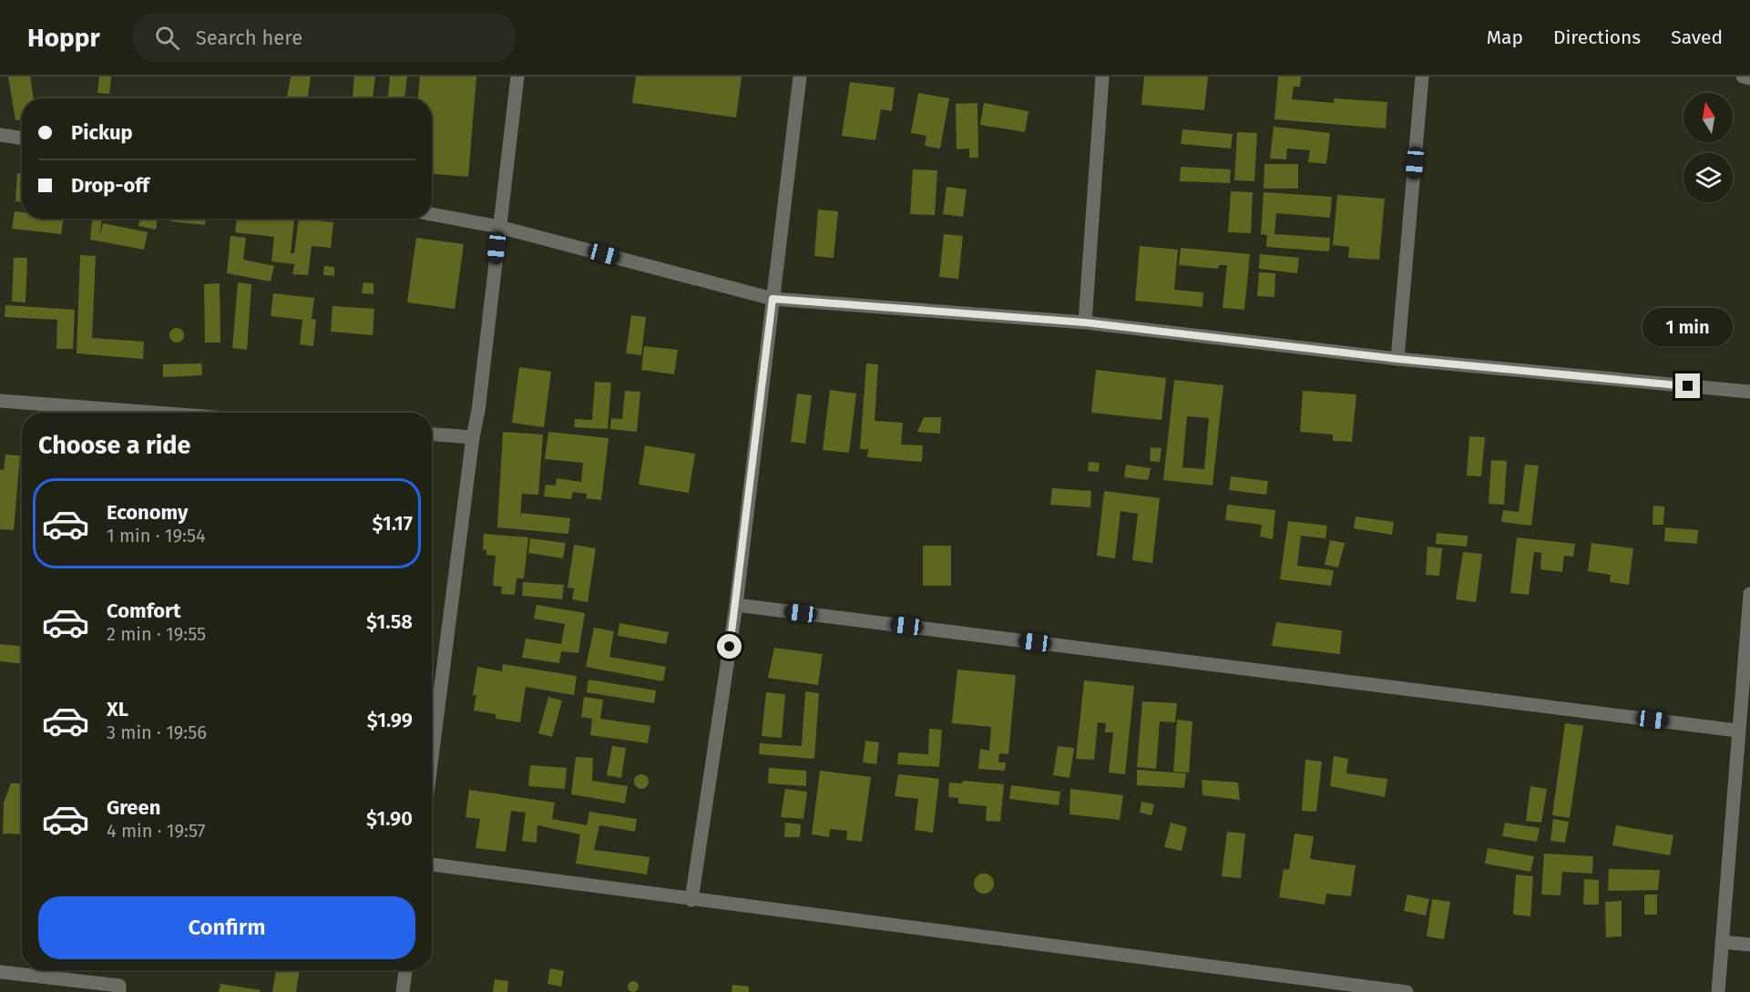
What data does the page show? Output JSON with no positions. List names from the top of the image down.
{
  "north": "top",
  "page": {
    "header": "Hoppr",
    "search": "Search here",
    "nav": ["Map", "Directions", "Saved"],
    "banner": ["Pickup", "Drop-off"],
    "bubble": "1 min",
    "heading": "Choose a ride",
    "list": [
      {
        "name": "Economy",
        "note": "1 min · 19:54",
        "value": "$1.17"
      },
      {
        "name": "Comfort",
        "note": "2 min · 19:55",
        "value": "$1.58"
      },
      {
        "name": "XL",
        "note": "3 min · 19:56",
        "value": "$1.99"
      },
      {
        "name": "Green",
        "note": "4 min · 19:57",
        "value": "$1.90"
      }
    ],
    "buttons": "Confirm"
  }
}
